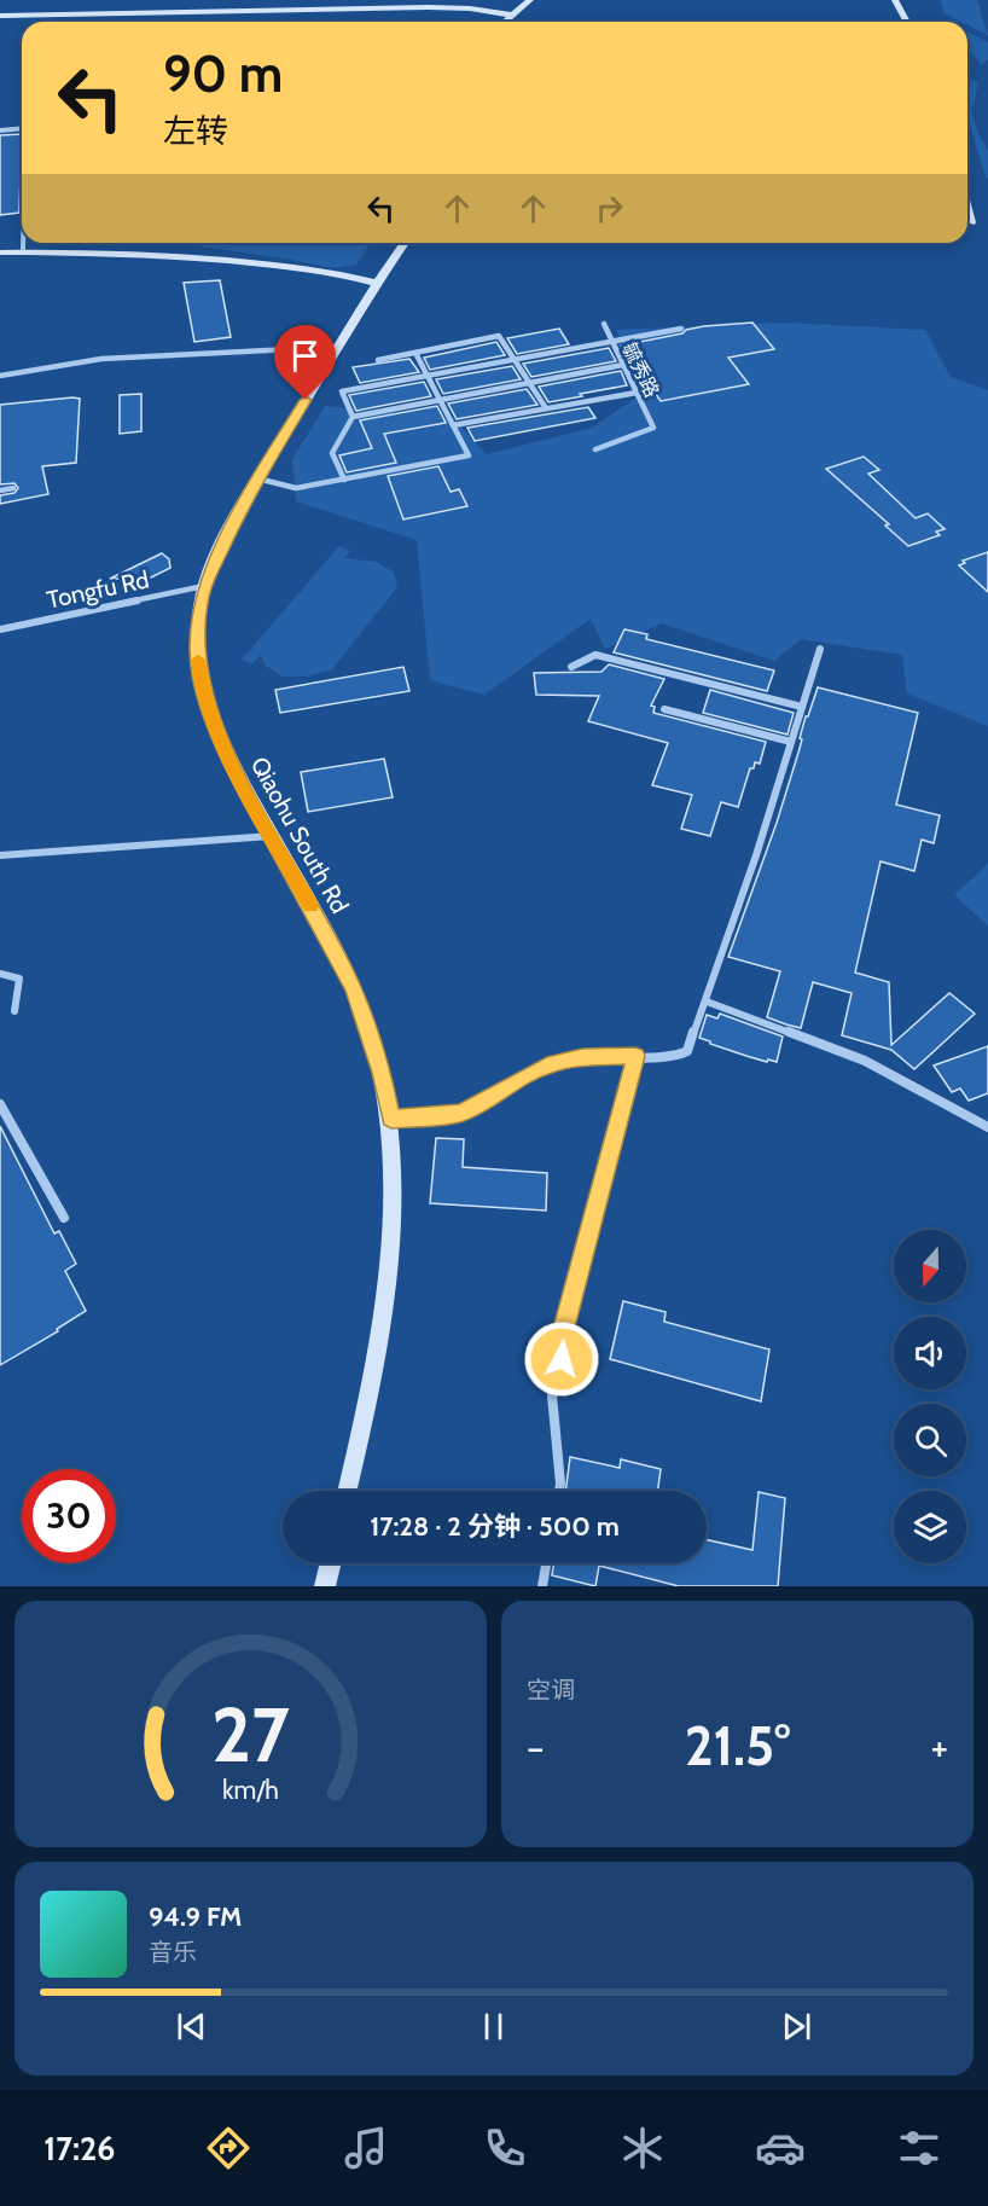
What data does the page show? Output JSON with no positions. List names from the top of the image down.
{
  "streets": {
    "main road": ["Qiaohu South Rd"],
    "street": ["毓秀路", "Tongfu Rd"]
  },
  "crossings": [
    ["Tongfu Rd", "Qiaohu South Rd"]
  ],
  "north": "bottom",
  "page": {
    "turn": ["90 m", "左转"],
    "limit": "30",
    "trip": "17:28 · 2 分钟 · 500 m",
    "tile": "空调",
    "heat": ["−", "21.5°", "+"],
    "song": ["94.9 FM", "音乐"],
    "tabs": "17:26",
    "gauge": ["27", "km/h"]
  }
}
